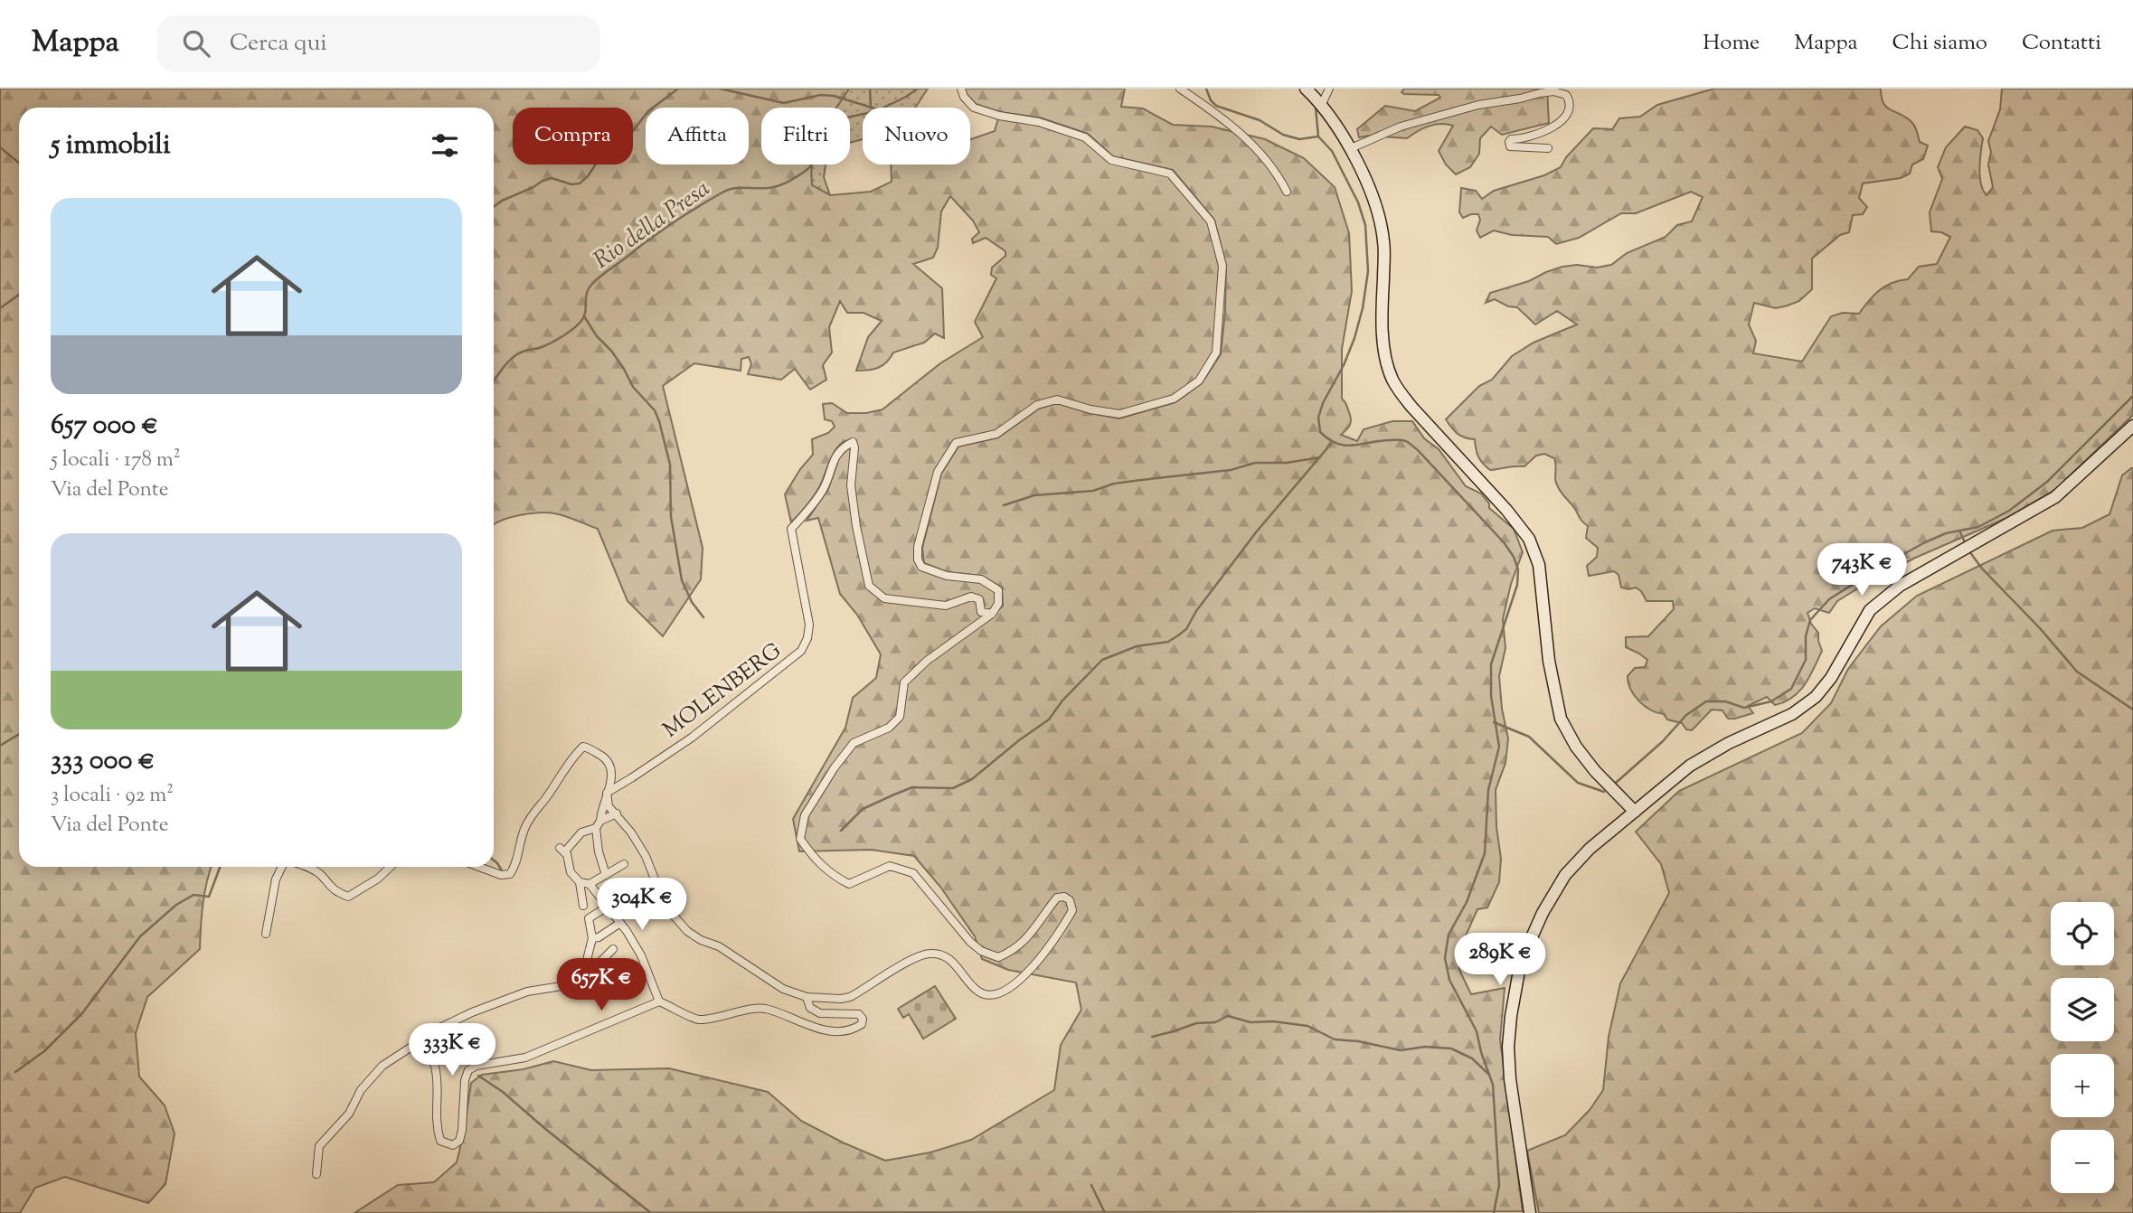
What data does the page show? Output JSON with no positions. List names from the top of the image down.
{
  "streets": {
    "street": ["MOLENBERG"]
  },
  "water": ["Rio della Presa"],
  "page": {
    "header": "Mappa",
    "search": "Cerca qui",
    "nav": [
      "Home",
      "Mappa",
      "Chi siamo",
      "Contatti"
    ],
    "chip": [
      "Compra",
      "Affitta",
      "Filtri",
      "Nuovo"
    ],
    "heading": "5 immobili",
    "list": [
      {
        "name": "657 000 €",
        "note": "5 locali · 178 m² · Via del Ponte"
      },
      {
        "name": "333 000 €",
        "note": "3 locali · 92 m² · Via del Ponte"
      }
    ],
    "price": [
      "743K €",
      "304K €",
      "289K €",
      "657K €",
      "333K €"
    ],
    "map_buttons": ["+", "−"]
  }
}
